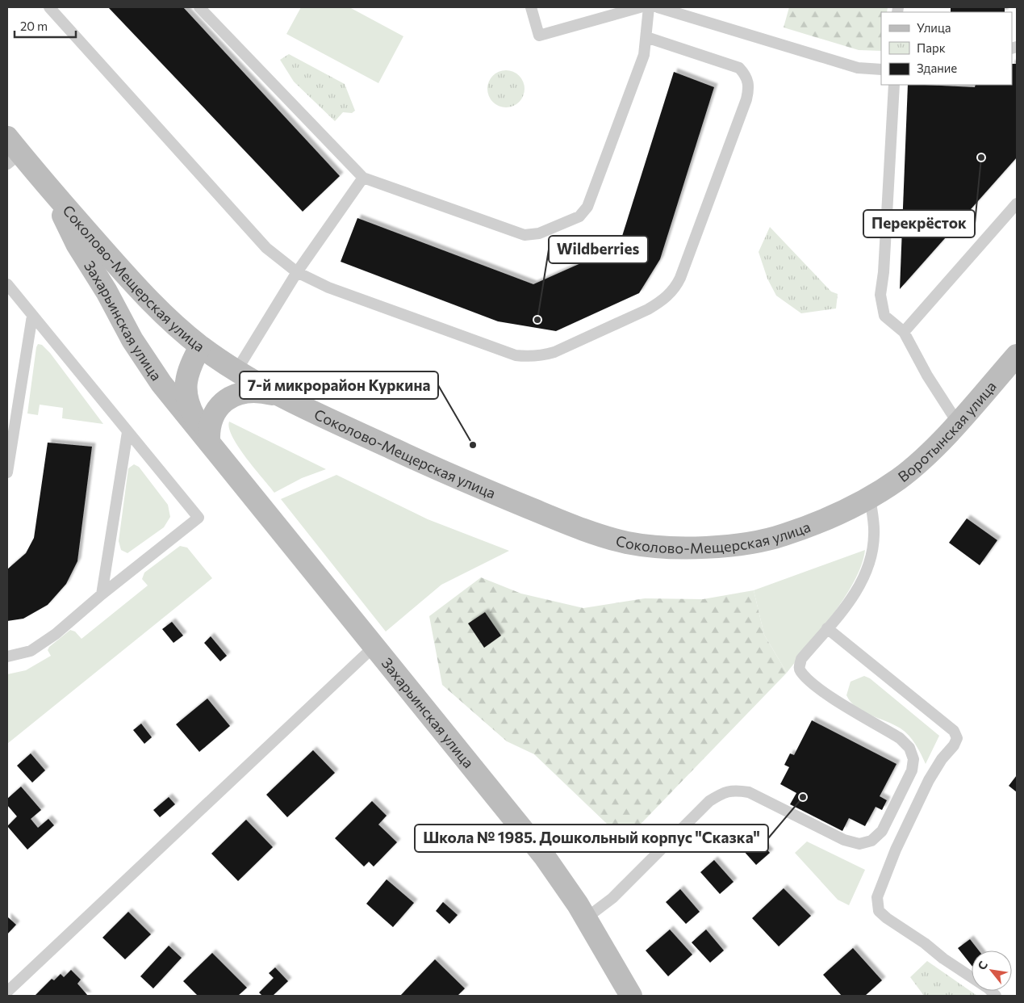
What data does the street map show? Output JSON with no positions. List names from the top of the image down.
{
  "streets": {
    "street": ["Соколово-Мещерская улица", "Захарьинская улица", "Воротынская улица"]
  },
  "crossings": [
    ["Соколово-Мещерская улица", "Захарьинская улица"],
    ["Соколово-Мещерская улица", "Воротынская улица"]
  ],
  "places": [
    "Перекрёсток",
    "Wildberries",
    "7-й микрорайон Куркина",
    "Школа № 1985. Дошкольный корпус \"Сказка\""
  ],
  "legend": ["Улица", "Парк", "Здание"],
  "scale_bar": "20 m",
  "north": "top left"
}
